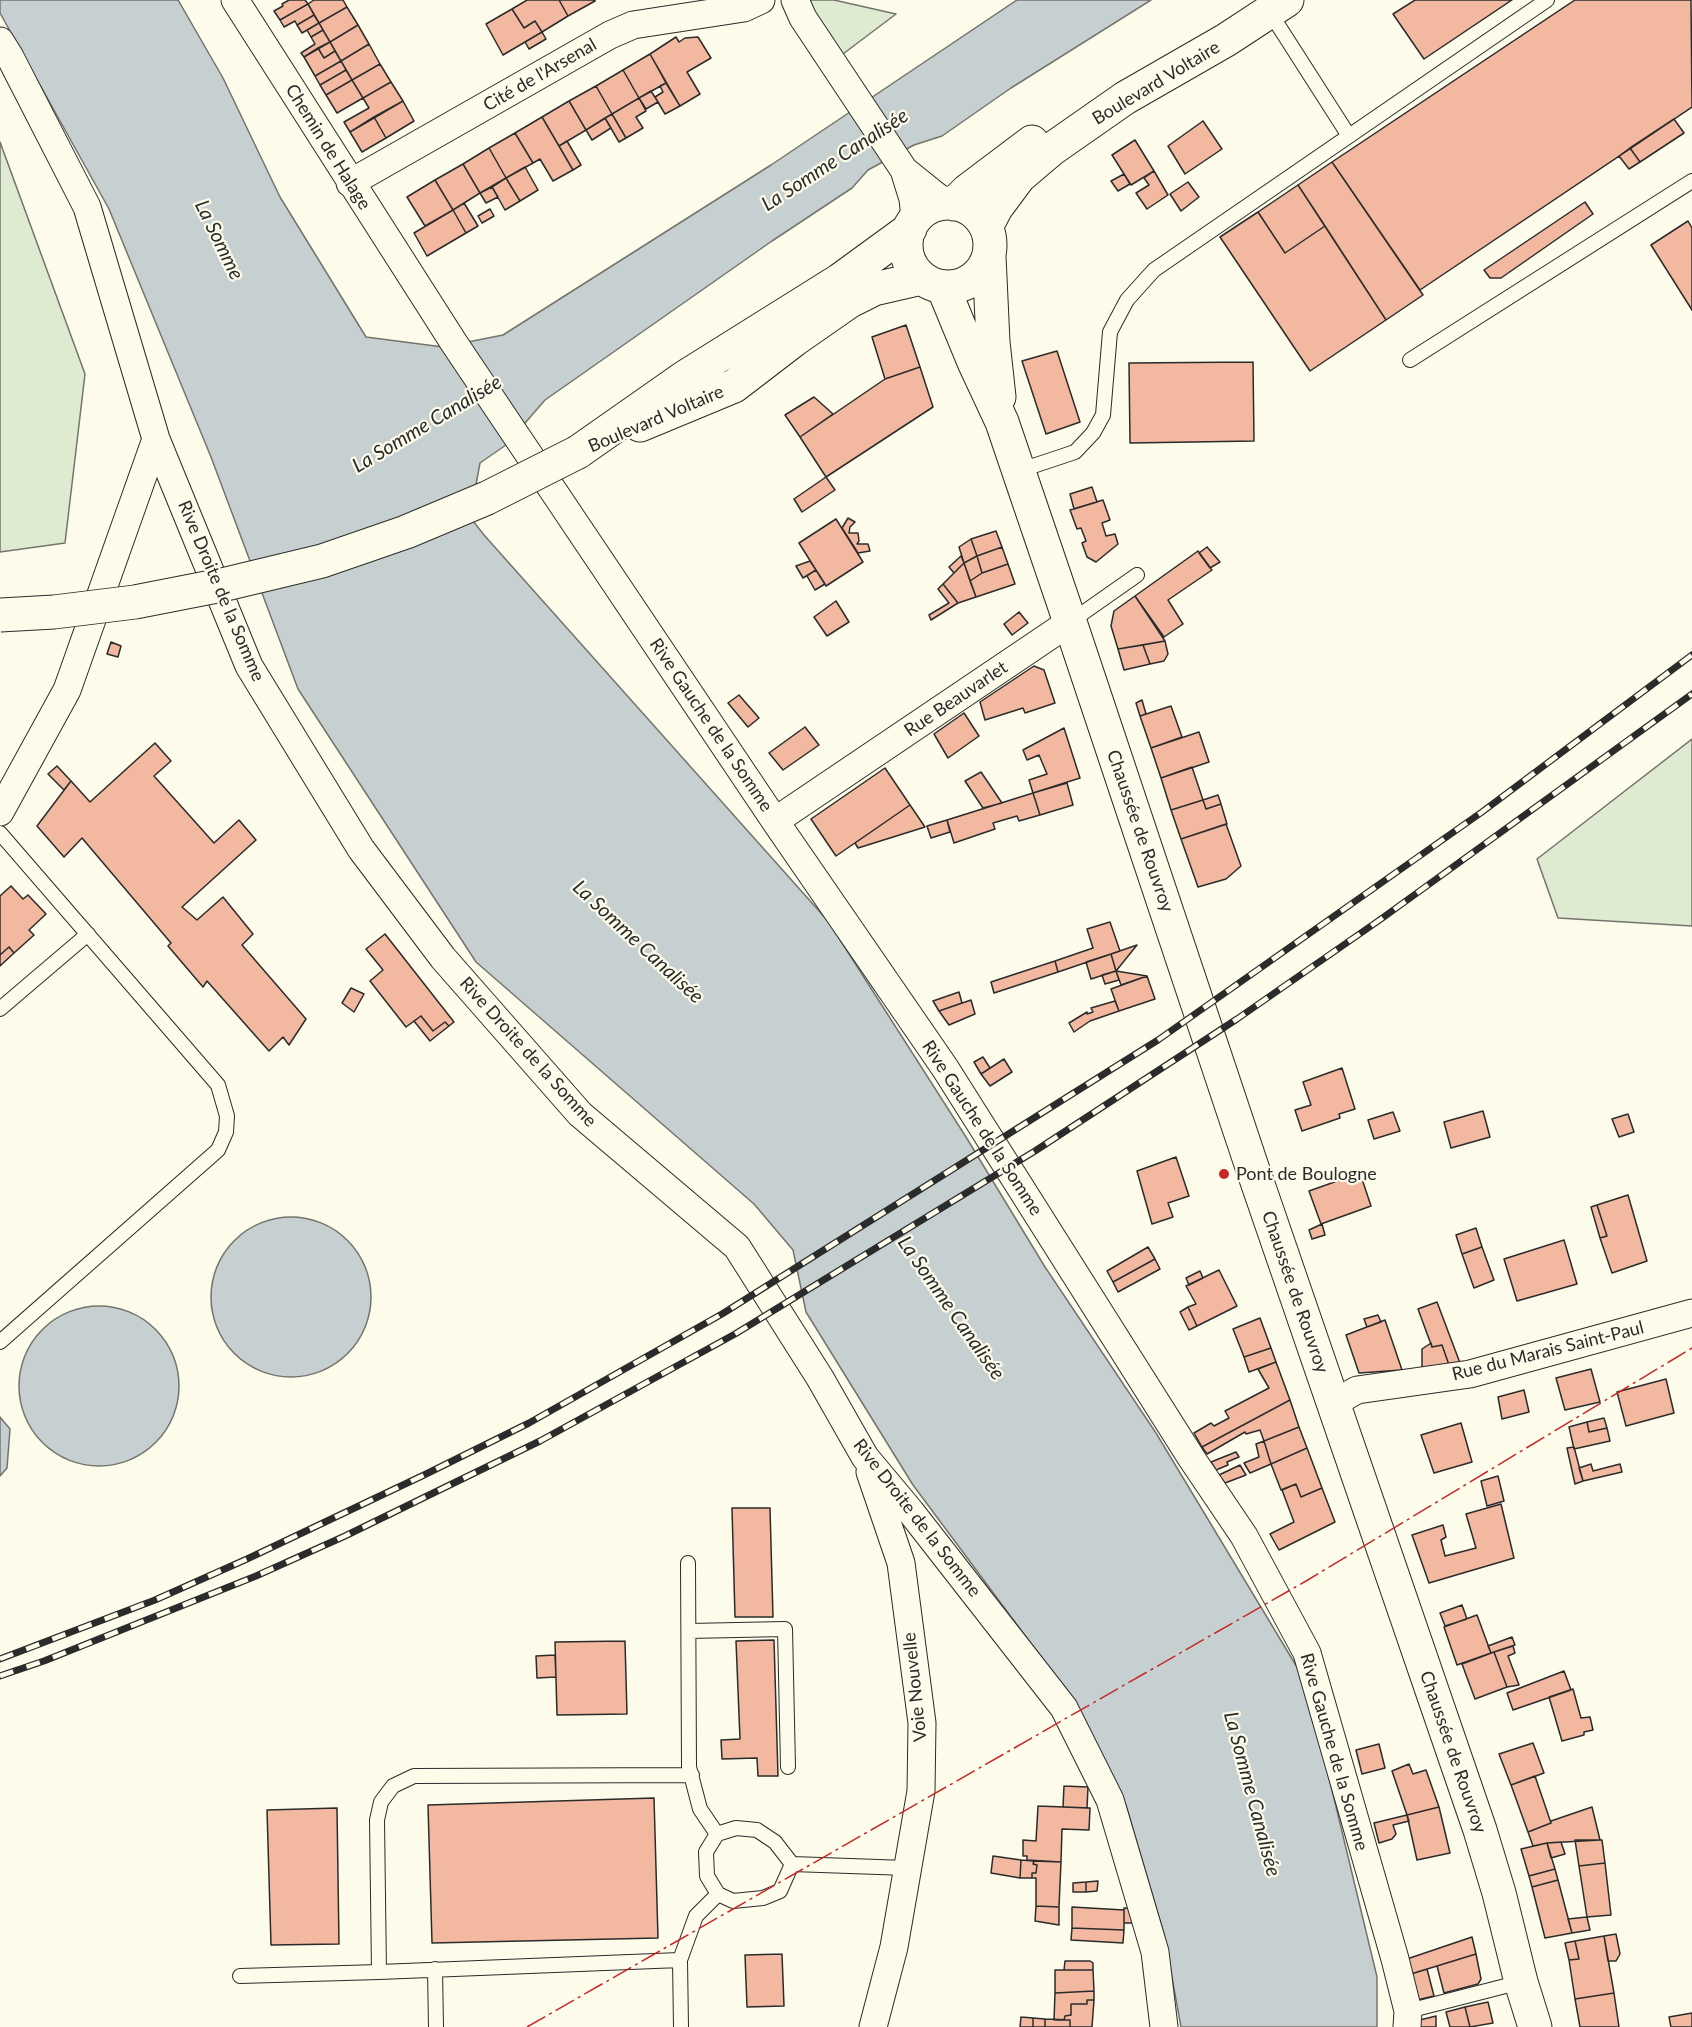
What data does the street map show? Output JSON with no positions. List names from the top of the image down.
{
  "streets": {
    "main road": ["Boulevard Voltaire", "Chaussée de Rouvroy"],
    "street": [
      "Cité de l'Arsenal",
      "Chemin de Halage",
      "Rive Droite de la Somme",
      "Rue Beauvarlet",
      "Rive Gauche de la Somme",
      "Rue du Marais Saint-Paul",
      "Voie Nouvelle"
    ]
  },
  "crossings": [
    ["Cité de l'Arsenal", "Chemin de Halage"],
    ["Boulevard Voltaire", "Chaussée de Rouvroy"],
    ["Chemin de Halage", "Rive Gauche de la Somme"],
    ["Rive Droite de la Somme", "Voie Nouvelle"],
    ["Rue Beauvarlet", "Rive Gauche de la Somme"],
    ["Rue Beauvarlet", "Chaussée de Rouvroy"],
    ["Chaussée de Rouvroy", "Rue du Marais Saint-Paul"]
  ],
  "water": ["La Somme Canalisée", "La Somme"],
  "places": ["Pont de Boulogne"]
}
